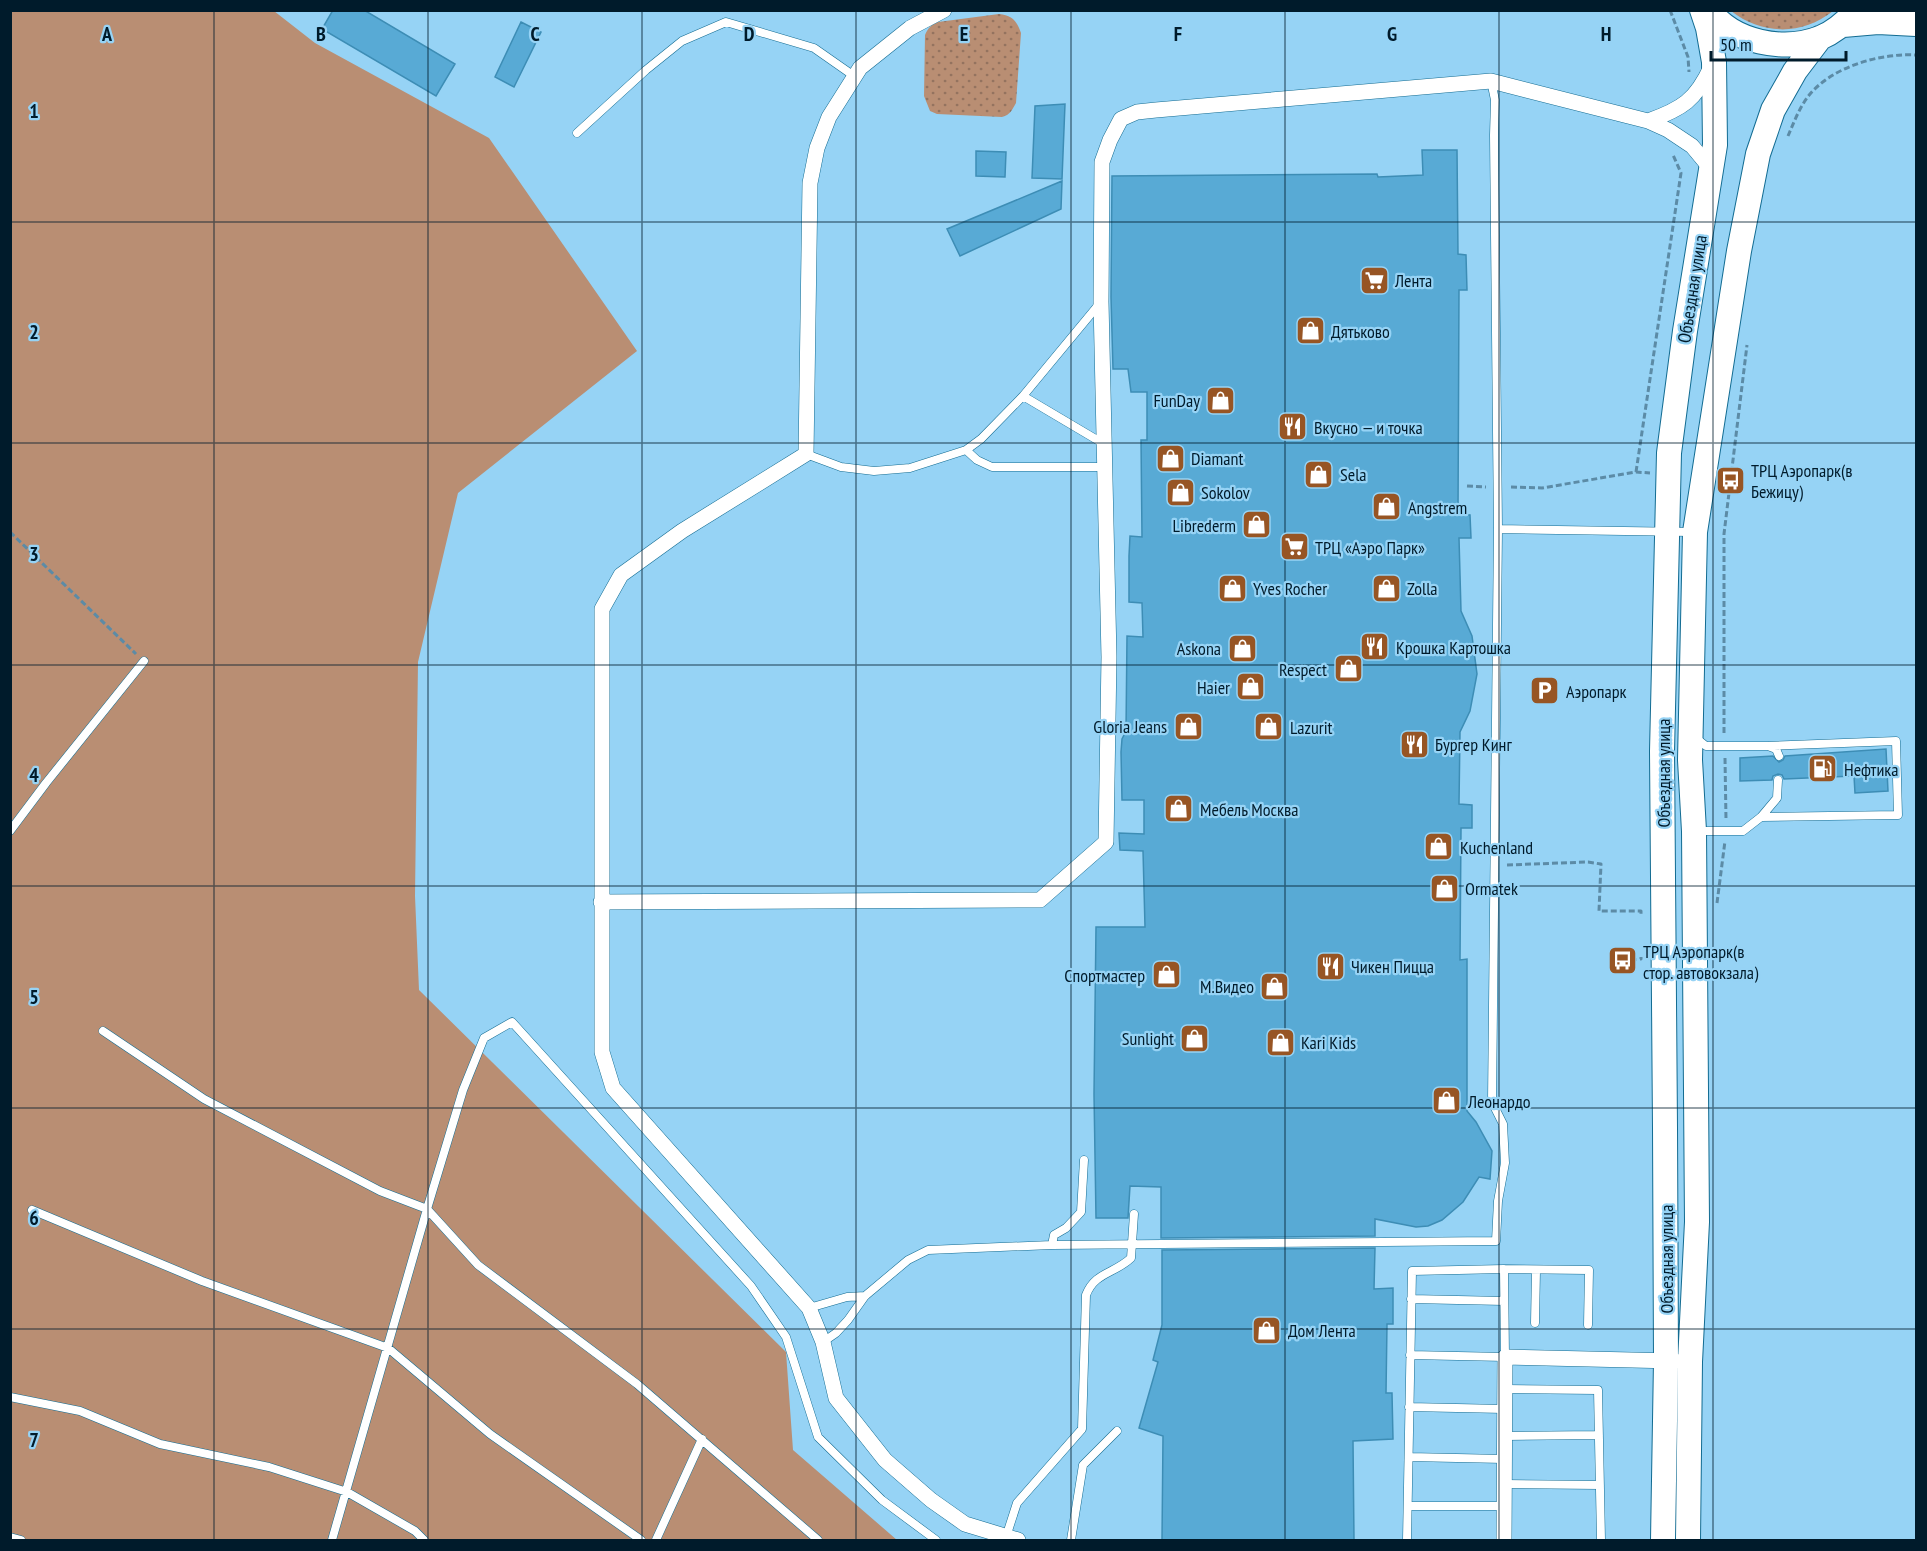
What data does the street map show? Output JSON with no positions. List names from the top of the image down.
{
  "streets": {
    "main road": ["Объездная улица"]
  },
  "places": {
    "supermarket": ["Лента", "ТРЦ «Аэро Парк»"],
    "shop": [
      "Дятьково",
      "FunDay",
      "Diamant",
      "Sela",
      "Sokolov",
      "Angstrem",
      "Librederm",
      "Yves Rocher",
      "Zolla",
      "Askona",
      "Respect",
      "Haier",
      "Gloria Jeans",
      "Lazurit",
      "Мебель Москва",
      "Kuchenland",
      "Ormatek",
      "Спортмастер",
      "М.Видео",
      "Sunlight",
      "Kari Kids",
      "Леонардо",
      "Дом Лента"
    ],
    "restaurant": [
      "Вкусно — и точка",
      "Крошка Картошка",
      "Бургер Кинг",
      "Чикен Пицца"
    ],
    "bus stop": ["ТРЦ Аэропарк(в Бежицу)", "ТРЦ Аэропарк(в стор. автовокзала)"],
    "parking": ["Аэропарк"],
    "fuel station": ["Нефтика"]
  },
  "scale_bar": "50 m",
  "grid": {
    "columns": [
      "A",
      "B",
      "C",
      "D",
      "E",
      "F",
      "G",
      "H"
    ],
    "rows": [
      "1",
      "2",
      "3",
      "4",
      "5",
      "6",
      "7"
    ]
  }
}
